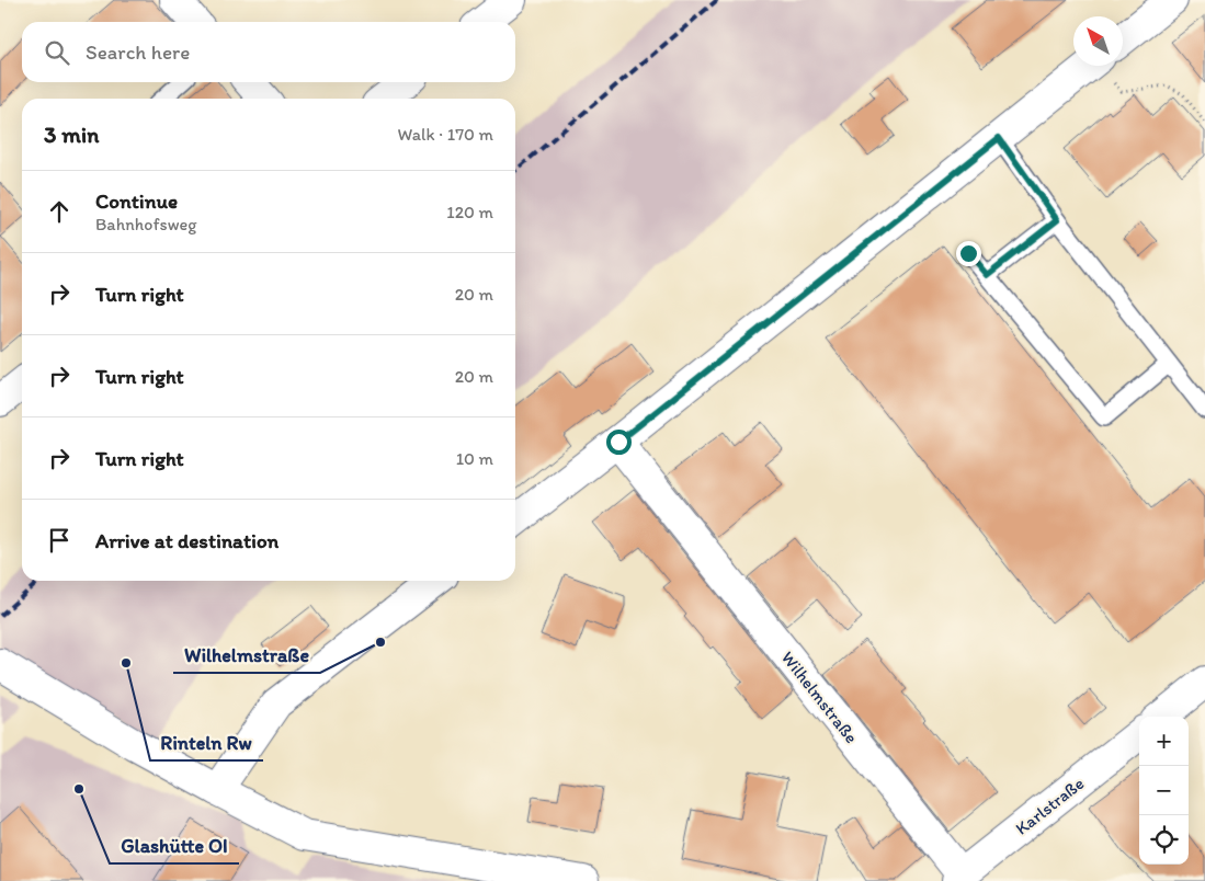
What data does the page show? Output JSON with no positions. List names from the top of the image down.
{
  "streets": {
    "street": ["Wilhelmstraße", "Karlstraße"]
  },
  "crossings": [
    ["Wilhelmstraße", "Karlstraße"]
  ],
  "places": ["Wilhelmstraße", "Rinteln Rw", "Glashütte OI"],
  "north": "top left",
  "page": {
    "search": "Search here",
    "heading": ["3 min", "Walk · 170 m"],
    "list": [
      ["Continue", "Bahnhofsweg", "120 m"],
      ["Turn right", "20 m"],
      ["Turn right", "20 m"],
      ["Turn right", "10 m"],
      "Arrive at destination"
    ],
    "map_buttons": ["+", "−"]
  }
}
